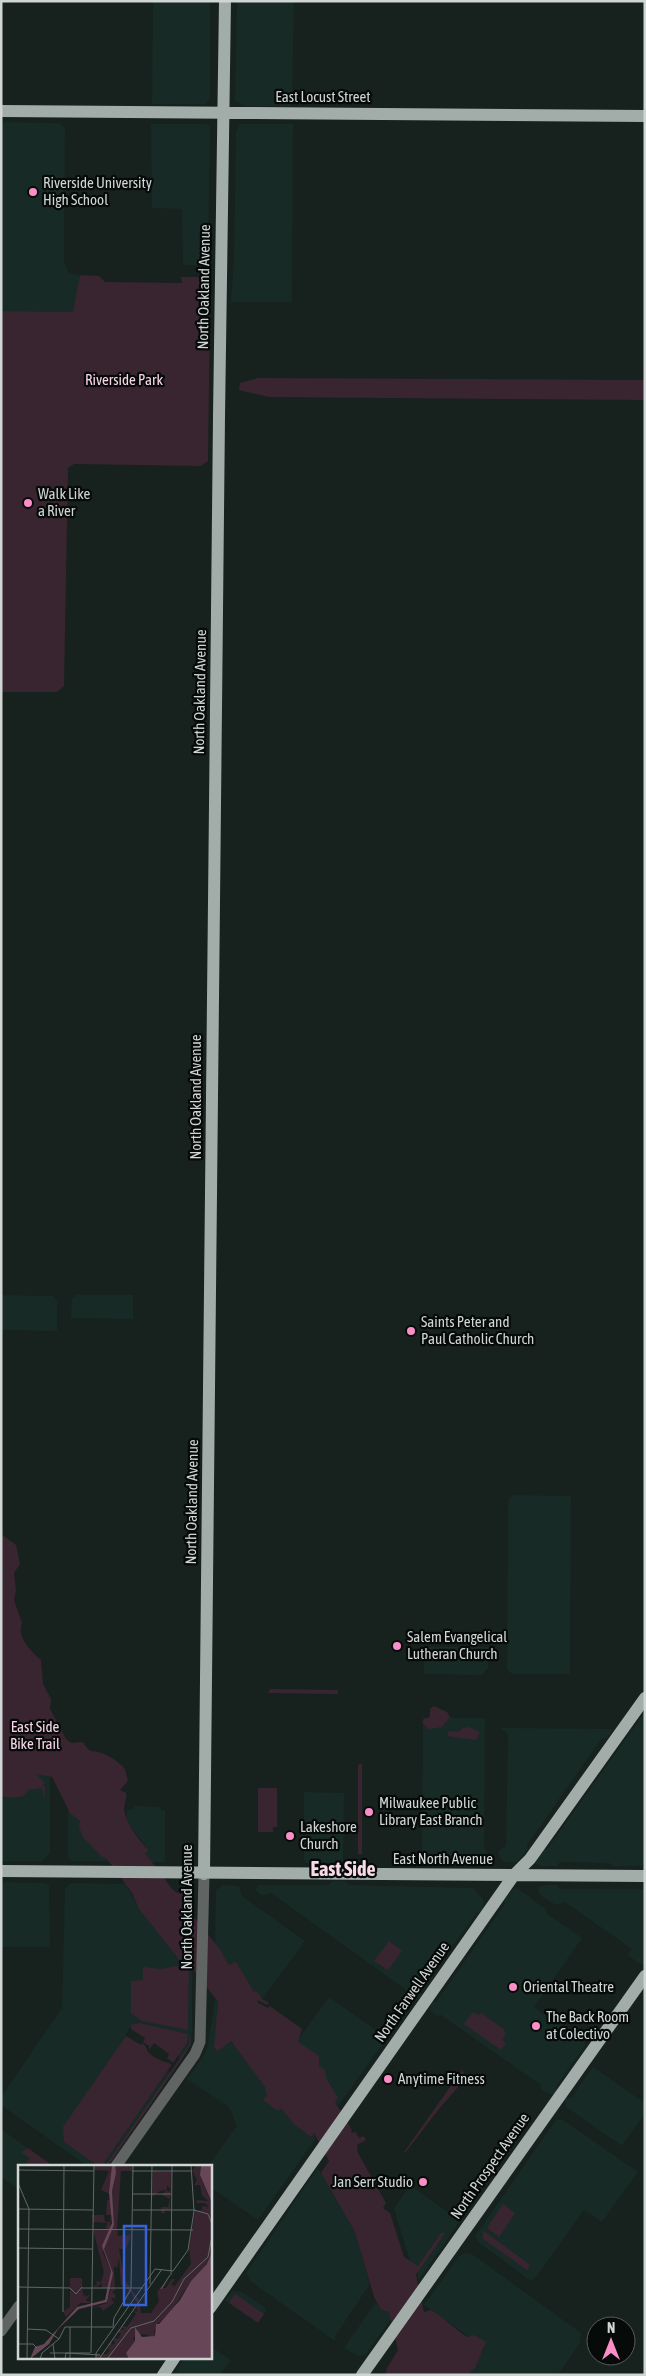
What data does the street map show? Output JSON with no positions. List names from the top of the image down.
{
  "streets": {
    "main road": [
      "East Locust Street",
      "North Oakland Avenue",
      "East North Avenue",
      "North Farwell Avenue",
      "North Prospect Avenue"
    ]
  },
  "crossings": [
    ["East Locust Street", "North Oakland Avenue"],
    ["North Oakland Avenue", "East North Avenue"],
    ["East North Avenue", "North Farwell Avenue"]
  ],
  "districts": ["East Side"],
  "parks": ["Riverside Park", "East Side Bike Trail"],
  "places": [
    "Riverside University High School",
    "Walk Like a River",
    "Saints Peter and Paul Catholic Church",
    "Salem Evangelical Lutheran Church",
    "Milwaukee Public Library East Branch",
    "Lakeshore Church",
    "Oriental Theatre",
    "The Back Room at Colectivo",
    "Anytime Fitness",
    "Jan Serr Studio"
  ],
  "north": "top"
}
